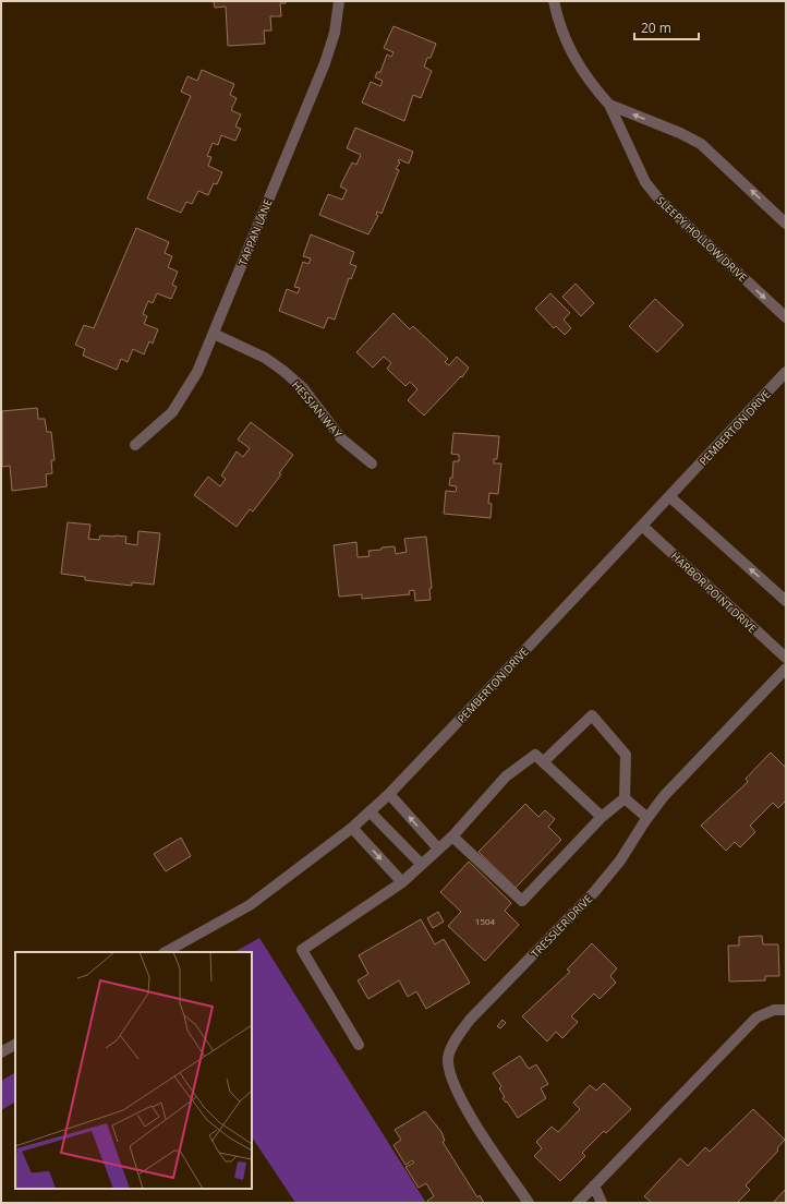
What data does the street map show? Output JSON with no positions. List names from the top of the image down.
{
  "streets": {
    "street": [
      "TAPPAN LANE",
      "SLEEPY HOLLOW DRIVE",
      "HESSIAN WAY",
      "PEMBERTON DRIVE",
      "HARBOR POINT DRIVE",
      "TRESSLER DRIVE"
    ]
  },
  "crossings": [
    ["TAPPAN LANE", "HESSIAN WAY"],
    ["PEMBERTON DRIVE", "HARBOR POINT DRIVE"]
  ],
  "house_numbers": ["1504"],
  "scale_bar": "20 m"
}
